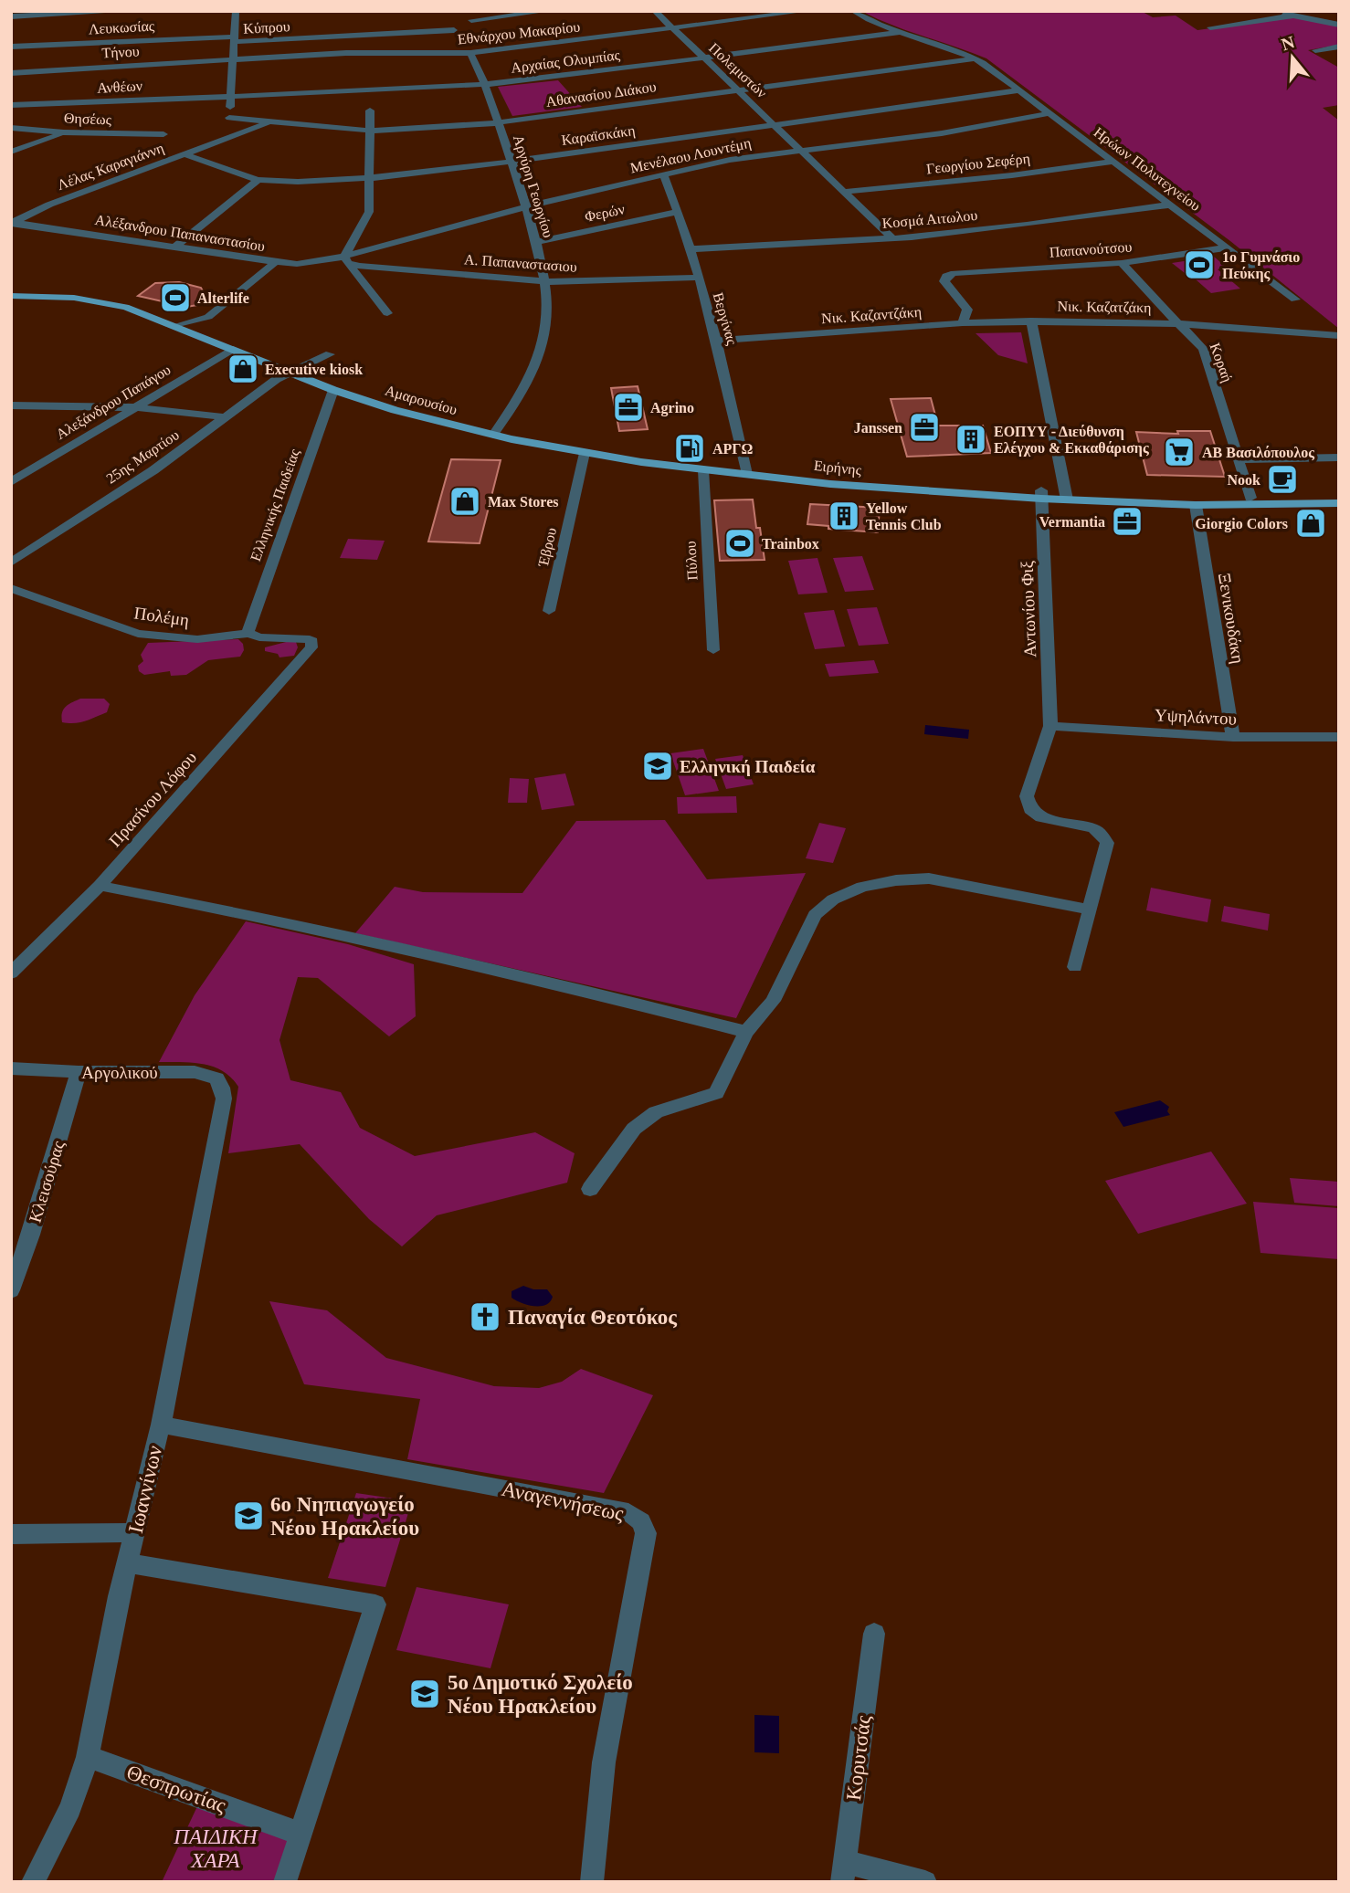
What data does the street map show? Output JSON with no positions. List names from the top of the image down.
{
  "streets": {
    "main road": ["Αμαρουσίου", "Ειρήνης"],
    "street": [
      "Λευκωσίας",
      "Κύπρου",
      "Εθνάρχου Μακαρίου",
      "Τήνου",
      "Αρχαίας Ολυμπίας",
      "Πολεμιστών",
      "Ανθέων",
      "Αθανασίου Διάκου",
      "Θησέως",
      "Καραϊσκάκη",
      "Μενέλαου Λουντέμη",
      "Γεωργίου Σεφέρη",
      "Λέλας Καραγιάννη",
      "Ηρώων Πολυτεχνείου",
      "Αργύρη Γεωργίου",
      "Φερών",
      "Κοσμά Αιτωλου",
      "Αλέξανδρου Παπαναστασίου",
      "Παπανούτσου",
      "Α. Παπαναστασιου",
      "Νικ. Καζατζάκη",
      "Νικ. Καζαντζάκη",
      "Βεργίνας",
      "Κοραή",
      "Αλεξάνδρου Παπάγου",
      "25ης Μαρτίου",
      "Ελληνικής Παιδείας",
      "Έβρου",
      "Πύλου",
      "Αντωνίου Φιξ",
      "Πολέμη",
      "Ξενικουδάκη",
      "Υψηλάντου",
      "Πρασίνου Λόφου",
      "Αργολικού",
      "Κλεισούρας",
      "Ιωαννίνων",
      "Αναγεννήσεως",
      "Κορυτσάς",
      "Θεσπρωτίας"
    ]
  },
  "crossings": [
    ["Λευκωσίας", "Κύπρου"],
    ["Εθνάρχου Μακαρίου", "Τήνου"],
    ["Εθνάρχου Μακαρίου", "Πολεμιστών"],
    ["Εθνάρχου Μακαρίου", "Αργύρη Γεωργίου"],
    ["Αρχαίας Ολυμπίας", "Πολεμιστών"],
    ["Αρχαίας Ολυμπίας", "Ανθέων"],
    ["Αρχαίας Ολυμπίας", "Ηρώων Πολυτεχνείου"],
    ["Αρχαίας Ολυμπίας", "Αργύρη Γεωργίου"],
    ["Πολεμιστών", "Αθανασίου Διάκου"],
    ["Πολεμιστών", "Καραϊσκάκη"],
    ["Πολεμιστών", "Μενέλαου Λουντέμη"],
    ["Πολεμιστών", "Γεωργίου Σεφέρη"],
    ["Πολεμιστών", "Κοσμά Αιτωλου"],
    ["Αθανασίου Διάκου", "Λέλας Καραγιάννη"],
    ["Αθανασίου Διάκου", "Ηρώων Πολυτεχνείου"],
    ["Αθανασίου Διάκου", "Αργύρη Γεωργίου"],
    ["Καραϊσκάκη", "Λέλας Καραγιάννη"],
    ["Καραϊσκάκη", "Ηρώων Πολυτεχνείου"],
    ["Καραϊσκάκη", "Αργύρη Γεωργίου"],
    ["Μενέλαου Λουντέμη", "Ηρώων Πολυτεχνείου"],
    ["Μενέλαου Λουντέμη", "Αργύρη Γεωργίου"],
    ["Μενέλαου Λουντέμη", "Αλέξανδρου Παπαναστασίου"],
    ["Μενέλαου Λουντέμη", "Α. Παπαναστασιου"],
    ["Μενέλαου Λουντέμη", "Βεργίνας"],
    ["Γεωργίου Σεφέρη", "Ηρώων Πολυτεχνείου"],
    ["Λέλας Καραγιάννη", "Αλέξανδρου Παπαναστασίου"],
    ["Ηρώων Πολυτεχνείου", "Κοσμά Αιτωλου"],
    ["Ηρώων Πολυτεχνείου", "Παπανούτσου"],
    ["Αργύρη Γεωργίου", "Φερών"],
    ["Αργύρη Γεωργίου", "Α. Παπαναστασιου"],
    ["Αργύρη Γεωργίου", "Αμαρουσίου"],
    ["Φερών", "Βεργίνας"],
    ["Κοσμά Αιτωλου", "Βεργίνας"],
    ["Αλέξανδρου Παπαναστασίου", "Α. Παπαναστασιου"],
    ["Παπανούτσου", "Νικ. Καζατζάκη"],
    ["Παπανούτσου", "Νικ. Καζαντζάκη"],
    ["Παπανούτσου", "Κοραή"],
    ["Α. Παπαναστασιου", "Βεργίνας"],
    ["Νικ. Καζατζάκη", "Νικ. Καζαντζάκη"],
    ["Νικ. Καζατζάκη", "Κοραή"],
    ["Νικ. Καζαντζάκη", "Βεργίνας"],
    ["Βεργίνας", "Αμαρουσίου"],
    ["Κοραή", "Ειρήνης"],
    ["Αμαρουσίου", "Αλεξάνδρου Παπάγου"],
    ["Αμαρουσίου", "25ης Μαρτίου"],
    ["Αμαρουσίου", "Ειρήνης"],
    ["Αμαρουσίου", "Ελληνικής Παιδείας"],
    ["Αμαρουσίου", "Έβρου"],
    ["Αμαρουσίου", "Πύλου"],
    ["Ειρήνης", "Αντωνίου Φιξ"],
    ["Ειρήνης", "Ξενικουδάκη"],
    ["Ελληνικής Παιδείας", "Πολέμη"],
    ["Αντωνίου Φιξ", "Υψηλάντου"],
    ["Πολέμη", "Πρασίνου Λόφου"],
    ["Ξενικουδάκη", "Υψηλάντου"],
    ["Αργολικού", "Κλεισούρας"],
    ["Αργολικού", "Ιωαννίνων"],
    ["Ιωαννίνων", "Αναγεννήσεως"],
    ["Ιωαννίνων", "Θεσπρωτίας"]
  ],
  "parks": ["ΠΑΙΔΙΚΗ ΧΑΡΑ"],
  "places": {
    "sports": ["1ο Γυμνάσιο Πεύκης", "Alterlife", "Trainbox"],
    "shop": ["Executive kiosk", "Max Stores", "Giorgio Colors"],
    "office": ["Agrino", "Janssen", "Vermantia"],
    "building": ["ΕΟΠΥΥ - Διεύθυνση Ελέγχου & Εκκαθάρισης", "Yellow Tennis Club"],
    "fuel station": ["ΑΡΓΩ"],
    "supermarket": ["ΑΒ Βασιλόπουλος"],
    "cafe": ["Nook"],
    "school or university": ["Ελληνική Παιδεία", "6ο Νηπιαγωγείο Νέου Ηρακλείου", "5ο Δημοτικό Σχολείο Νέου Ηρακλείου"],
    "church": ["Παναγία Θεοτόκος"]
  },
  "north": "top"
}
